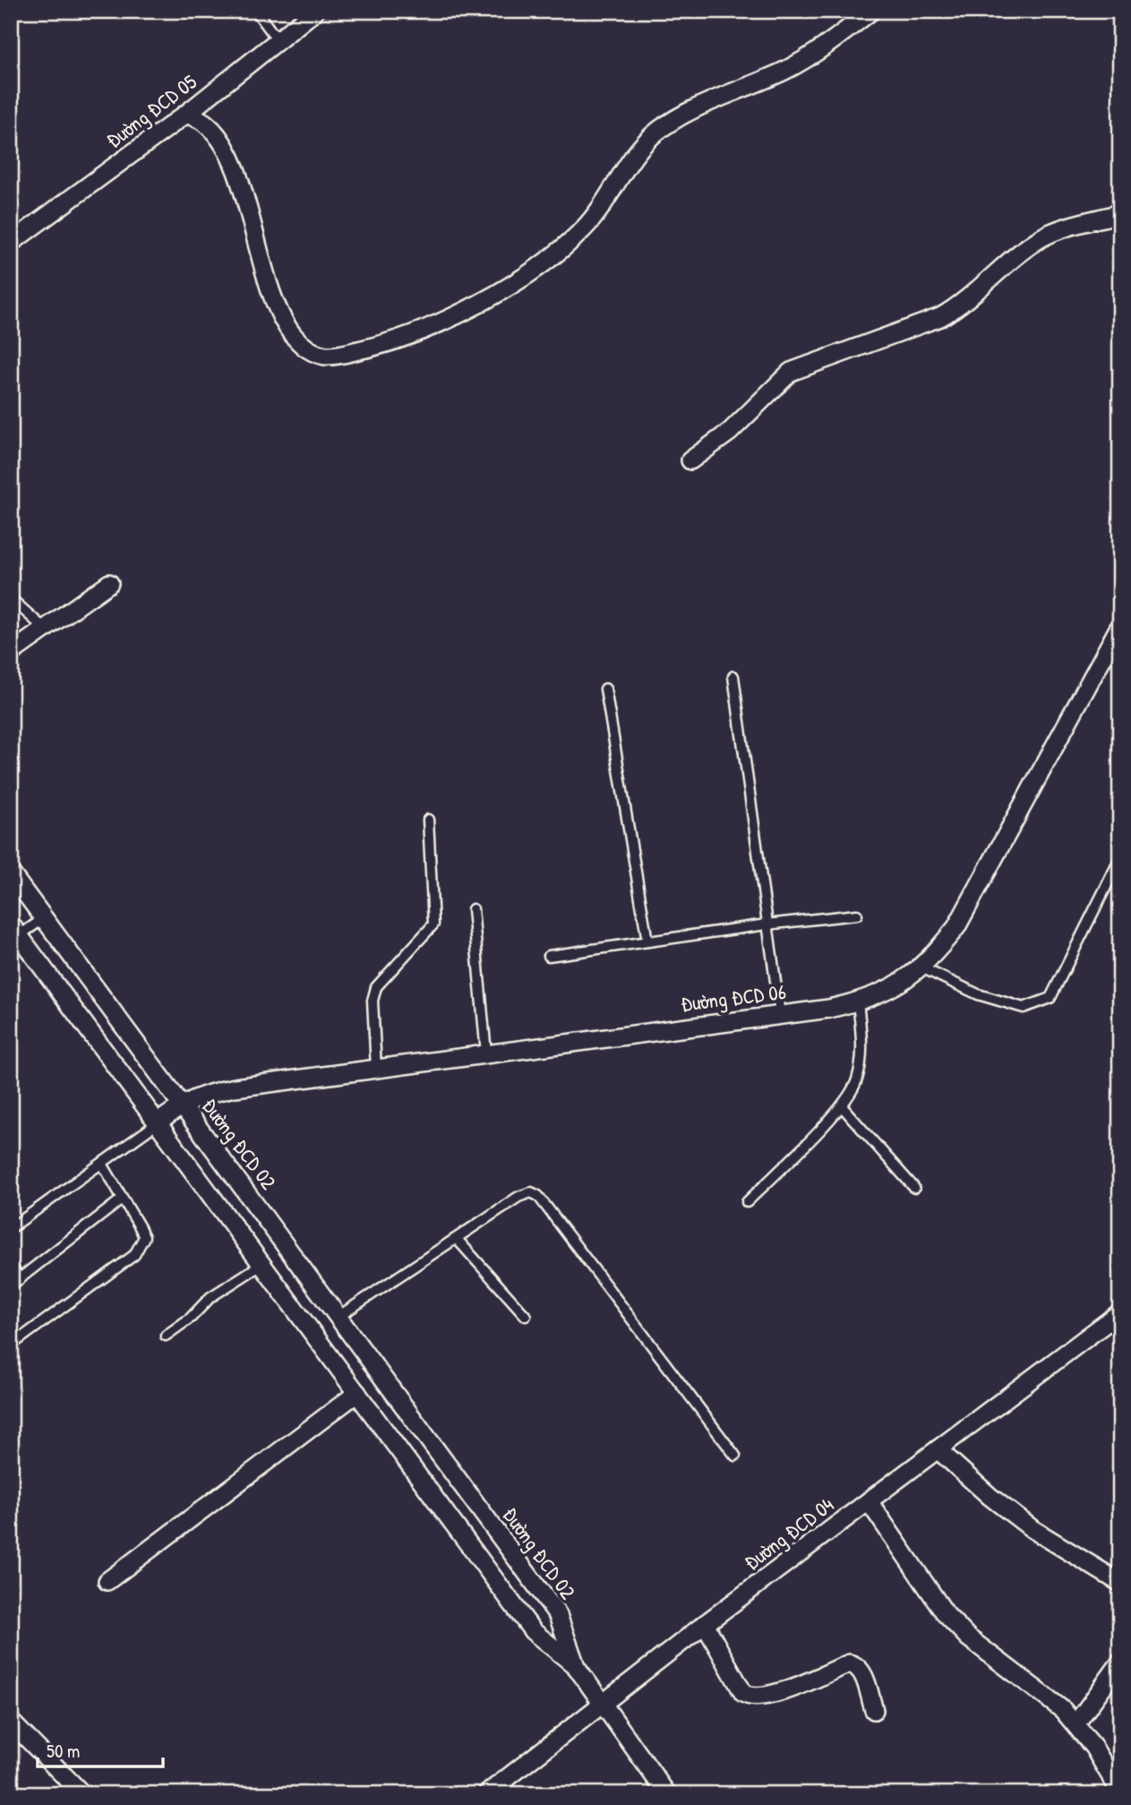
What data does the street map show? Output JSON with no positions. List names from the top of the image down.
{
  "streets": {
    "street": [
      "Đường ĐCD 05",
      "Đường ĐCD 06",
      "Đường ĐCD 02",
      "Đường ĐCD 04"
    ]
  },
  "crossings": [
    ["Đường ĐCD 06", "Đường ĐCD 02"]
  ],
  "scale_bar": "50 m"
}
